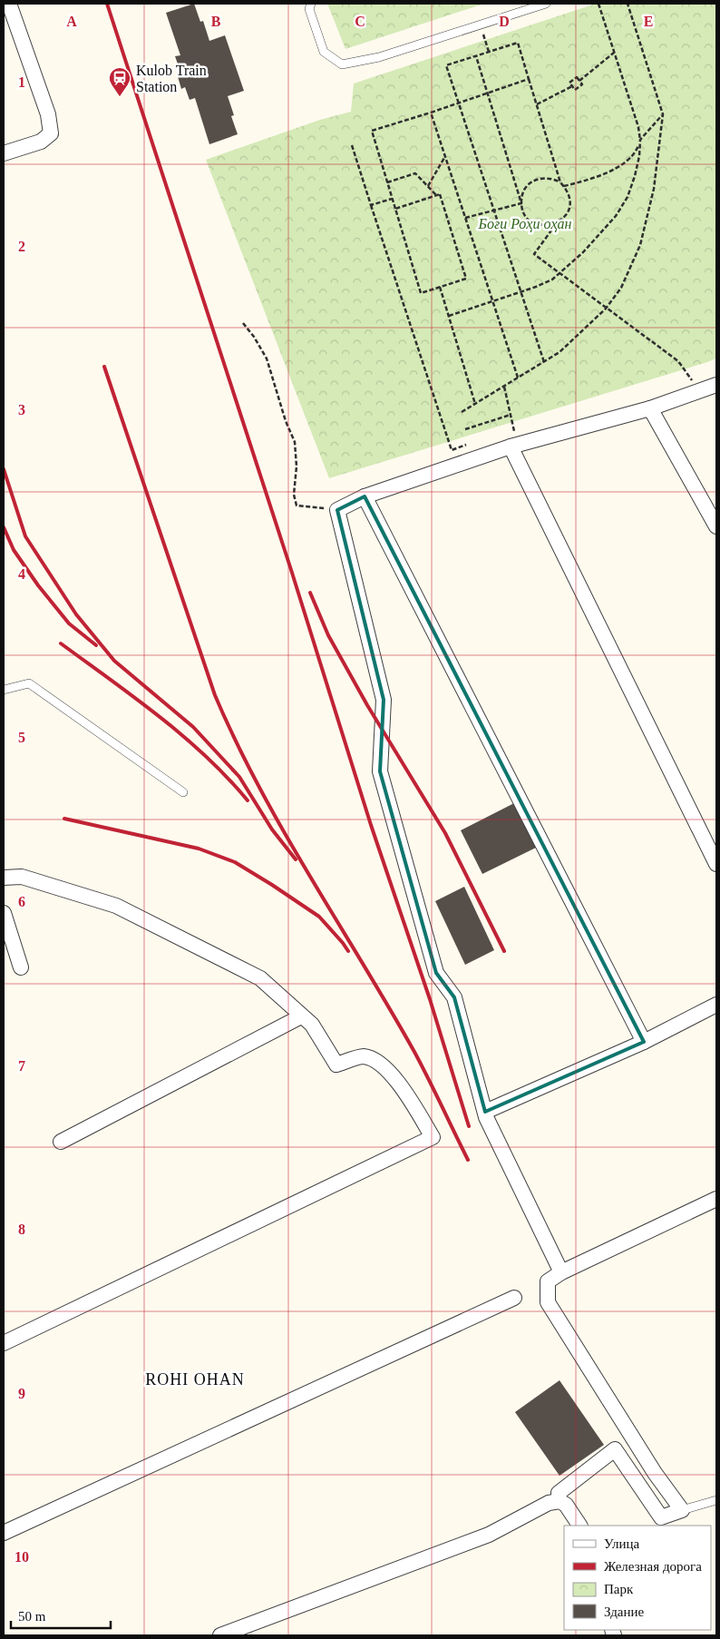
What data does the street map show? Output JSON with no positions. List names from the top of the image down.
{
  "districts": ["ROHI OHAN"],
  "parks": ["Боғи Роҳи оҳан"],
  "places": {
    "station": ["Kulob Train Station"]
  },
  "legend": [
    "Улица",
    "Железная дорога",
    "Парк",
    "Здание"
  ],
  "scale_bar": "50 m",
  "grid": {
    "columns": [
      "A",
      "B",
      "C",
      "D",
      "E"
    ],
    "rows": [
      "1",
      "2",
      "3",
      "4",
      "5",
      "6",
      "7",
      "8",
      "9",
      "10"
    ]
  }
}
